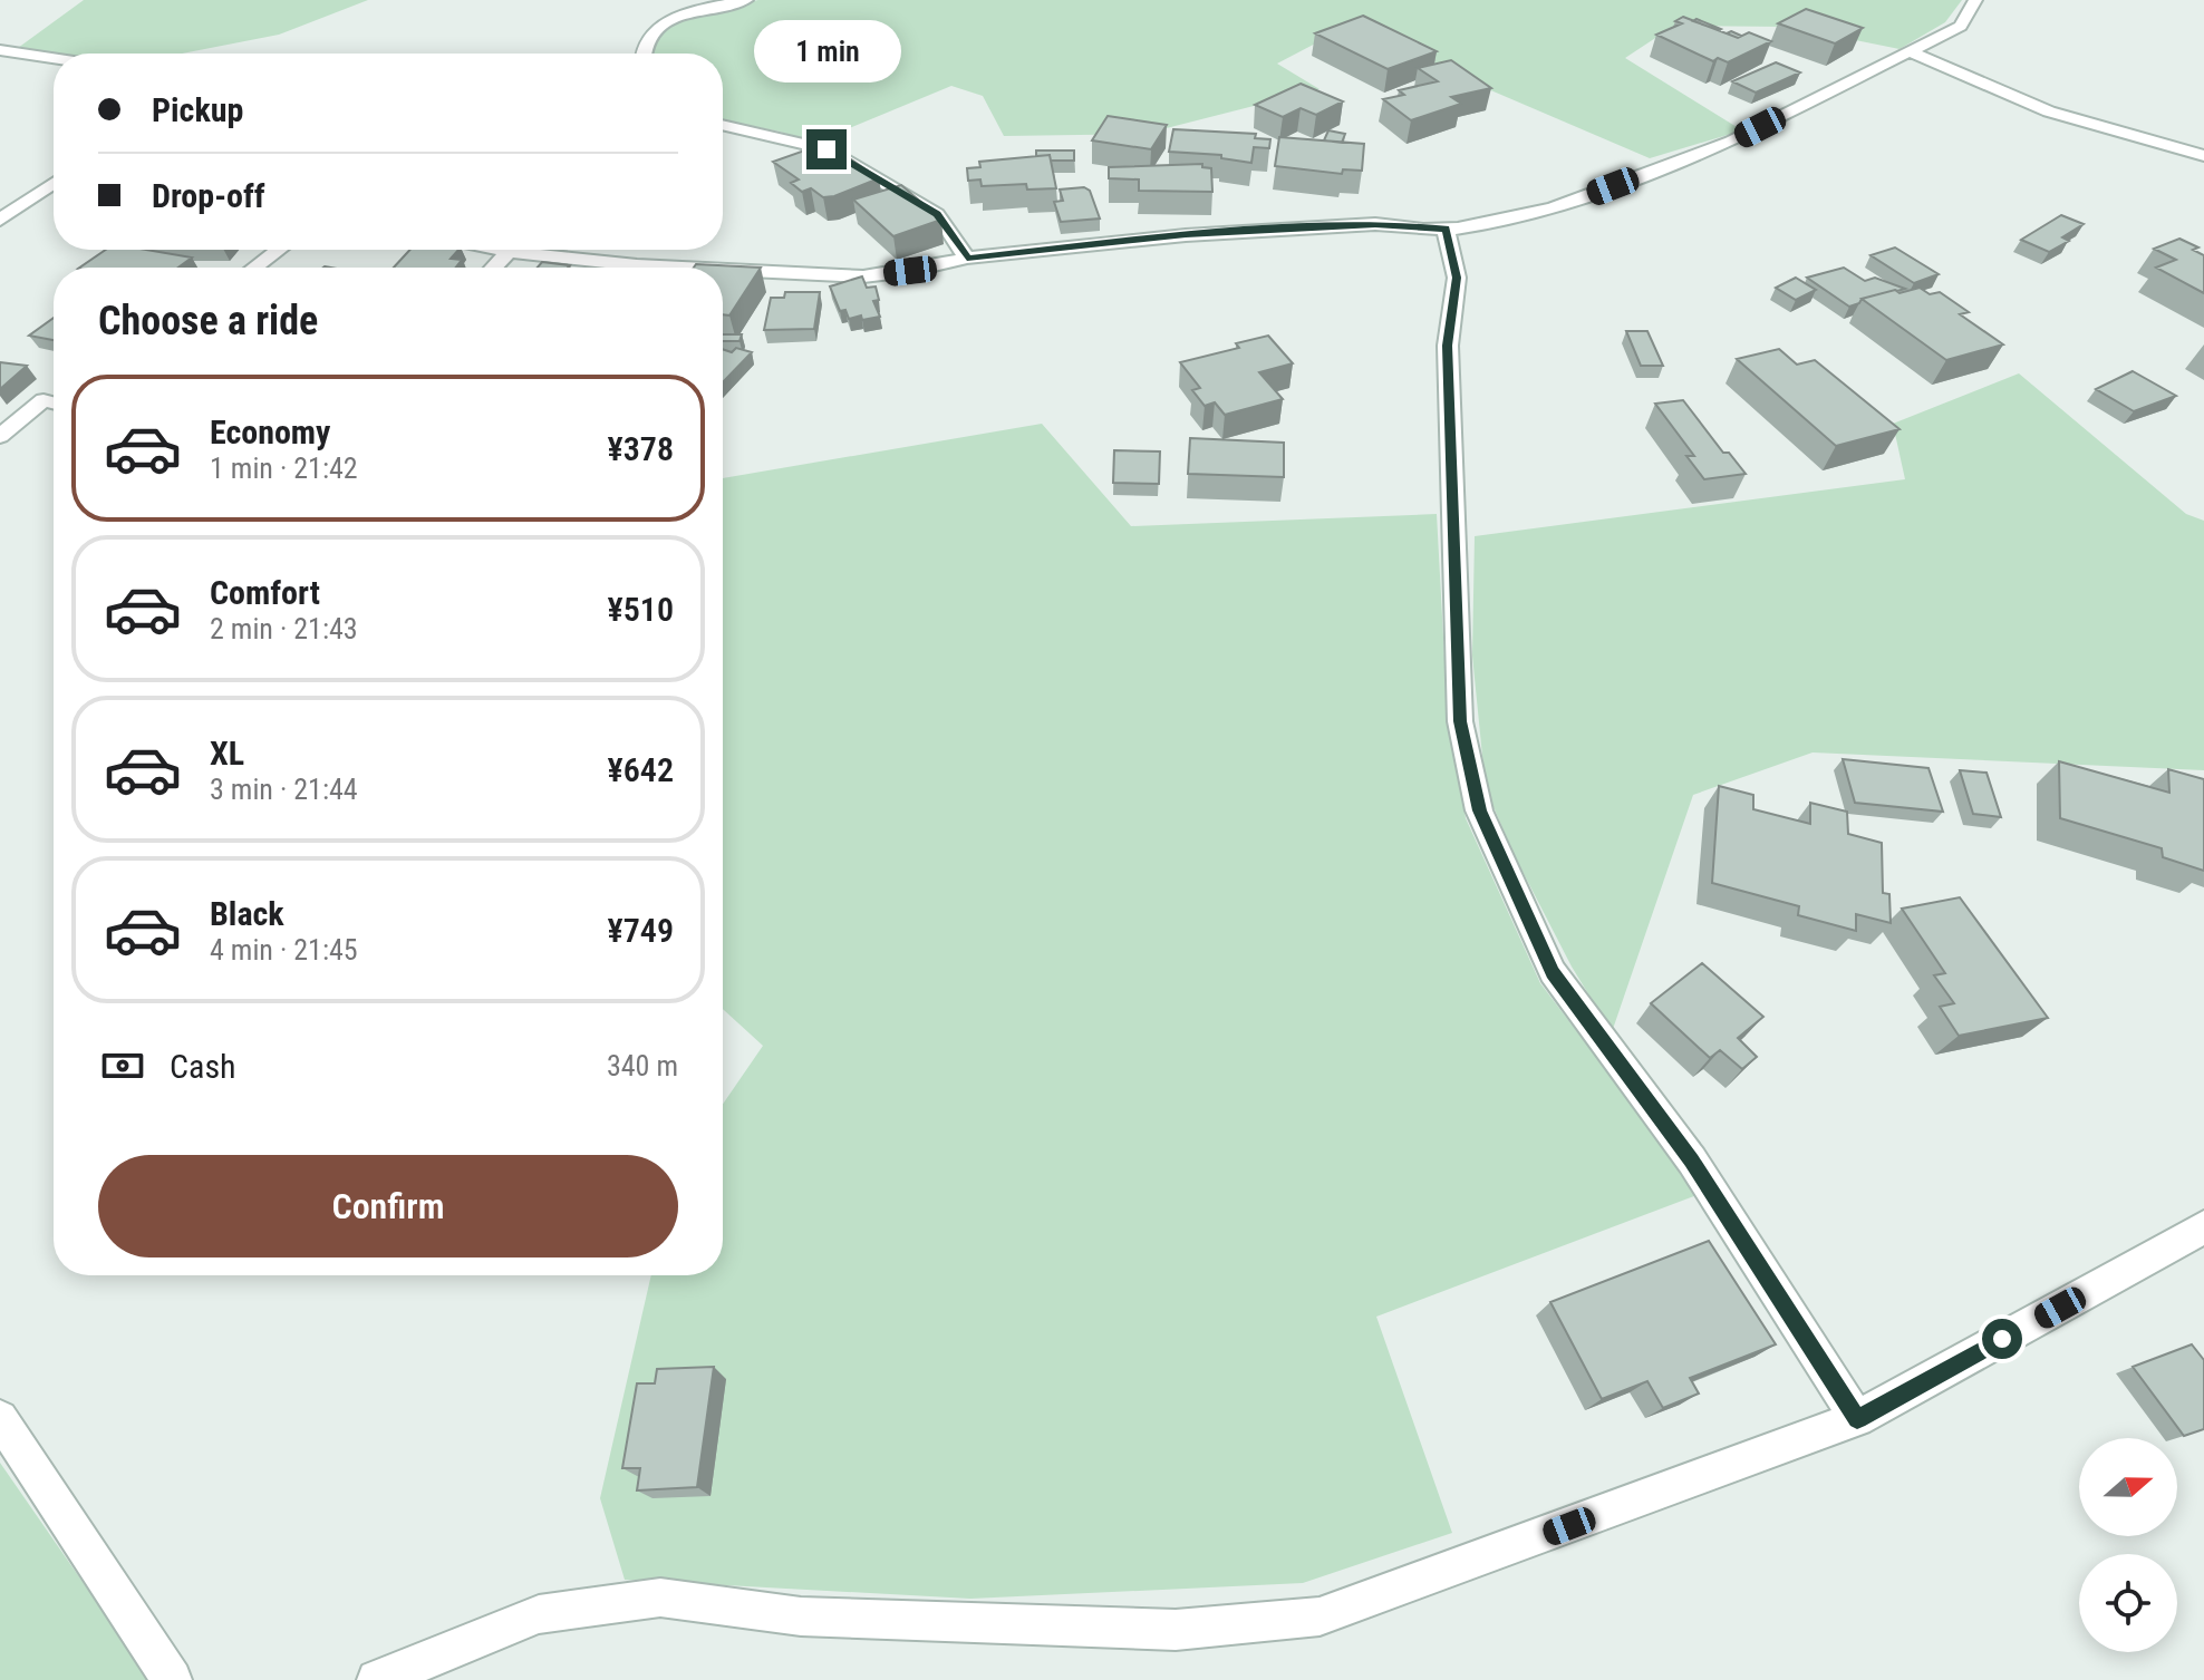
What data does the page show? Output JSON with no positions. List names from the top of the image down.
{
  "north": "right",
  "page": {
    "bubble": "1 min",
    "banner": ["Pickup", "Drop-off"],
    "heading": "Choose a ride",
    "list": [
      {
        "name": "Economy",
        "note": "1 min · 21:42",
        "value": "¥378"
      },
      {
        "name": "Comfort",
        "note": "2 min · 21:43",
        "value": "¥510"
      },
      {
        "name": "XL",
        "note": "3 min · 21:44",
        "value": "¥642"
      },
      {
        "name": "Black",
        "note": "4 min · 21:45",
        "value": "¥749"
      }
    ],
    "pay": ["Cash", "340 m"],
    "buttons": "Confirm"
  }
}
